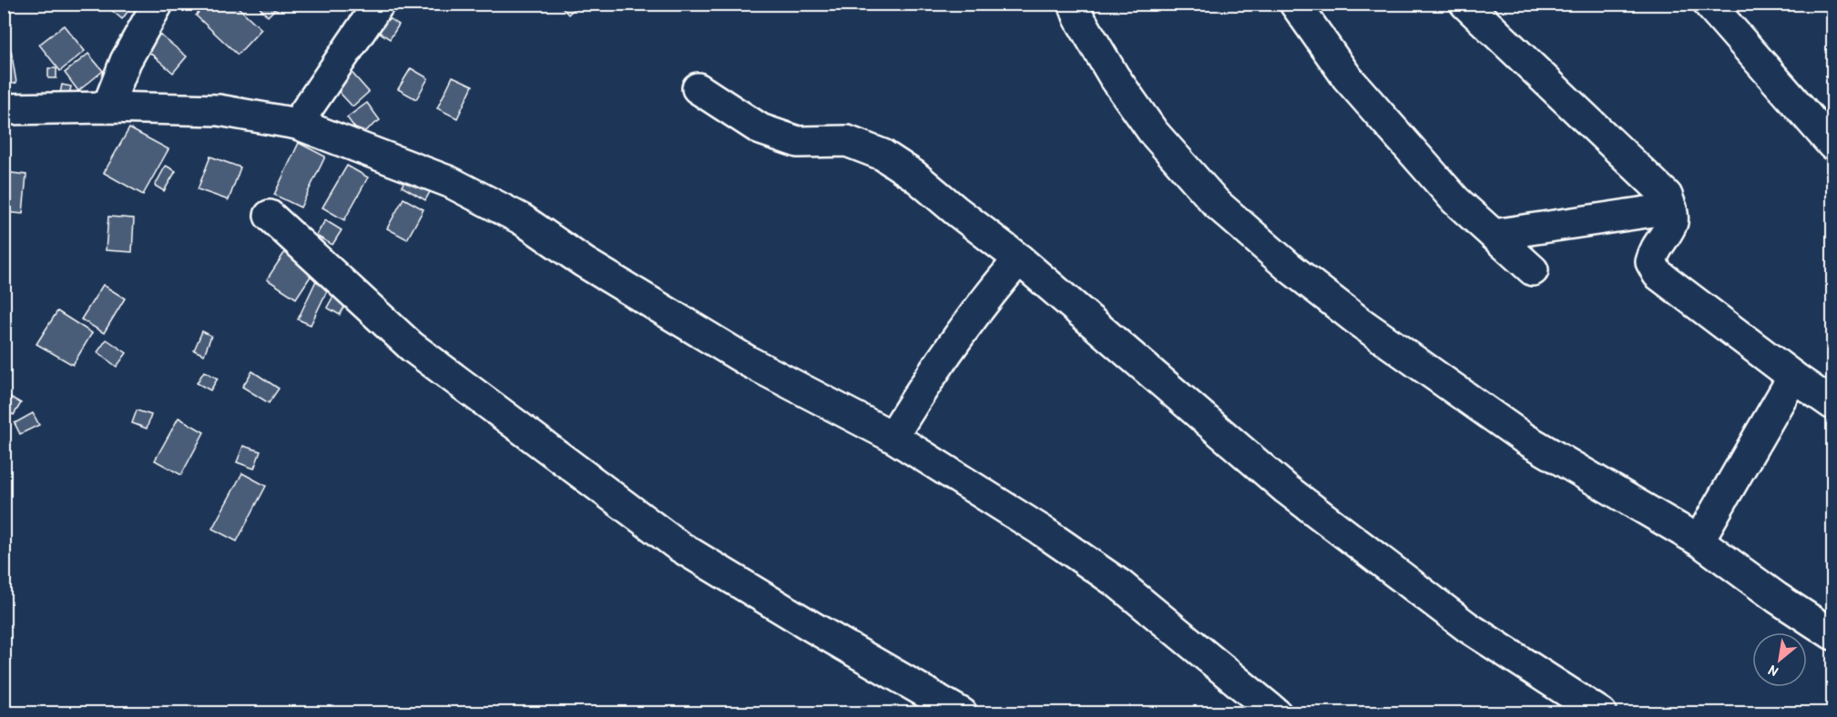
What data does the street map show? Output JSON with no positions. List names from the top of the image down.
{
  "north": "bottom left"
}
